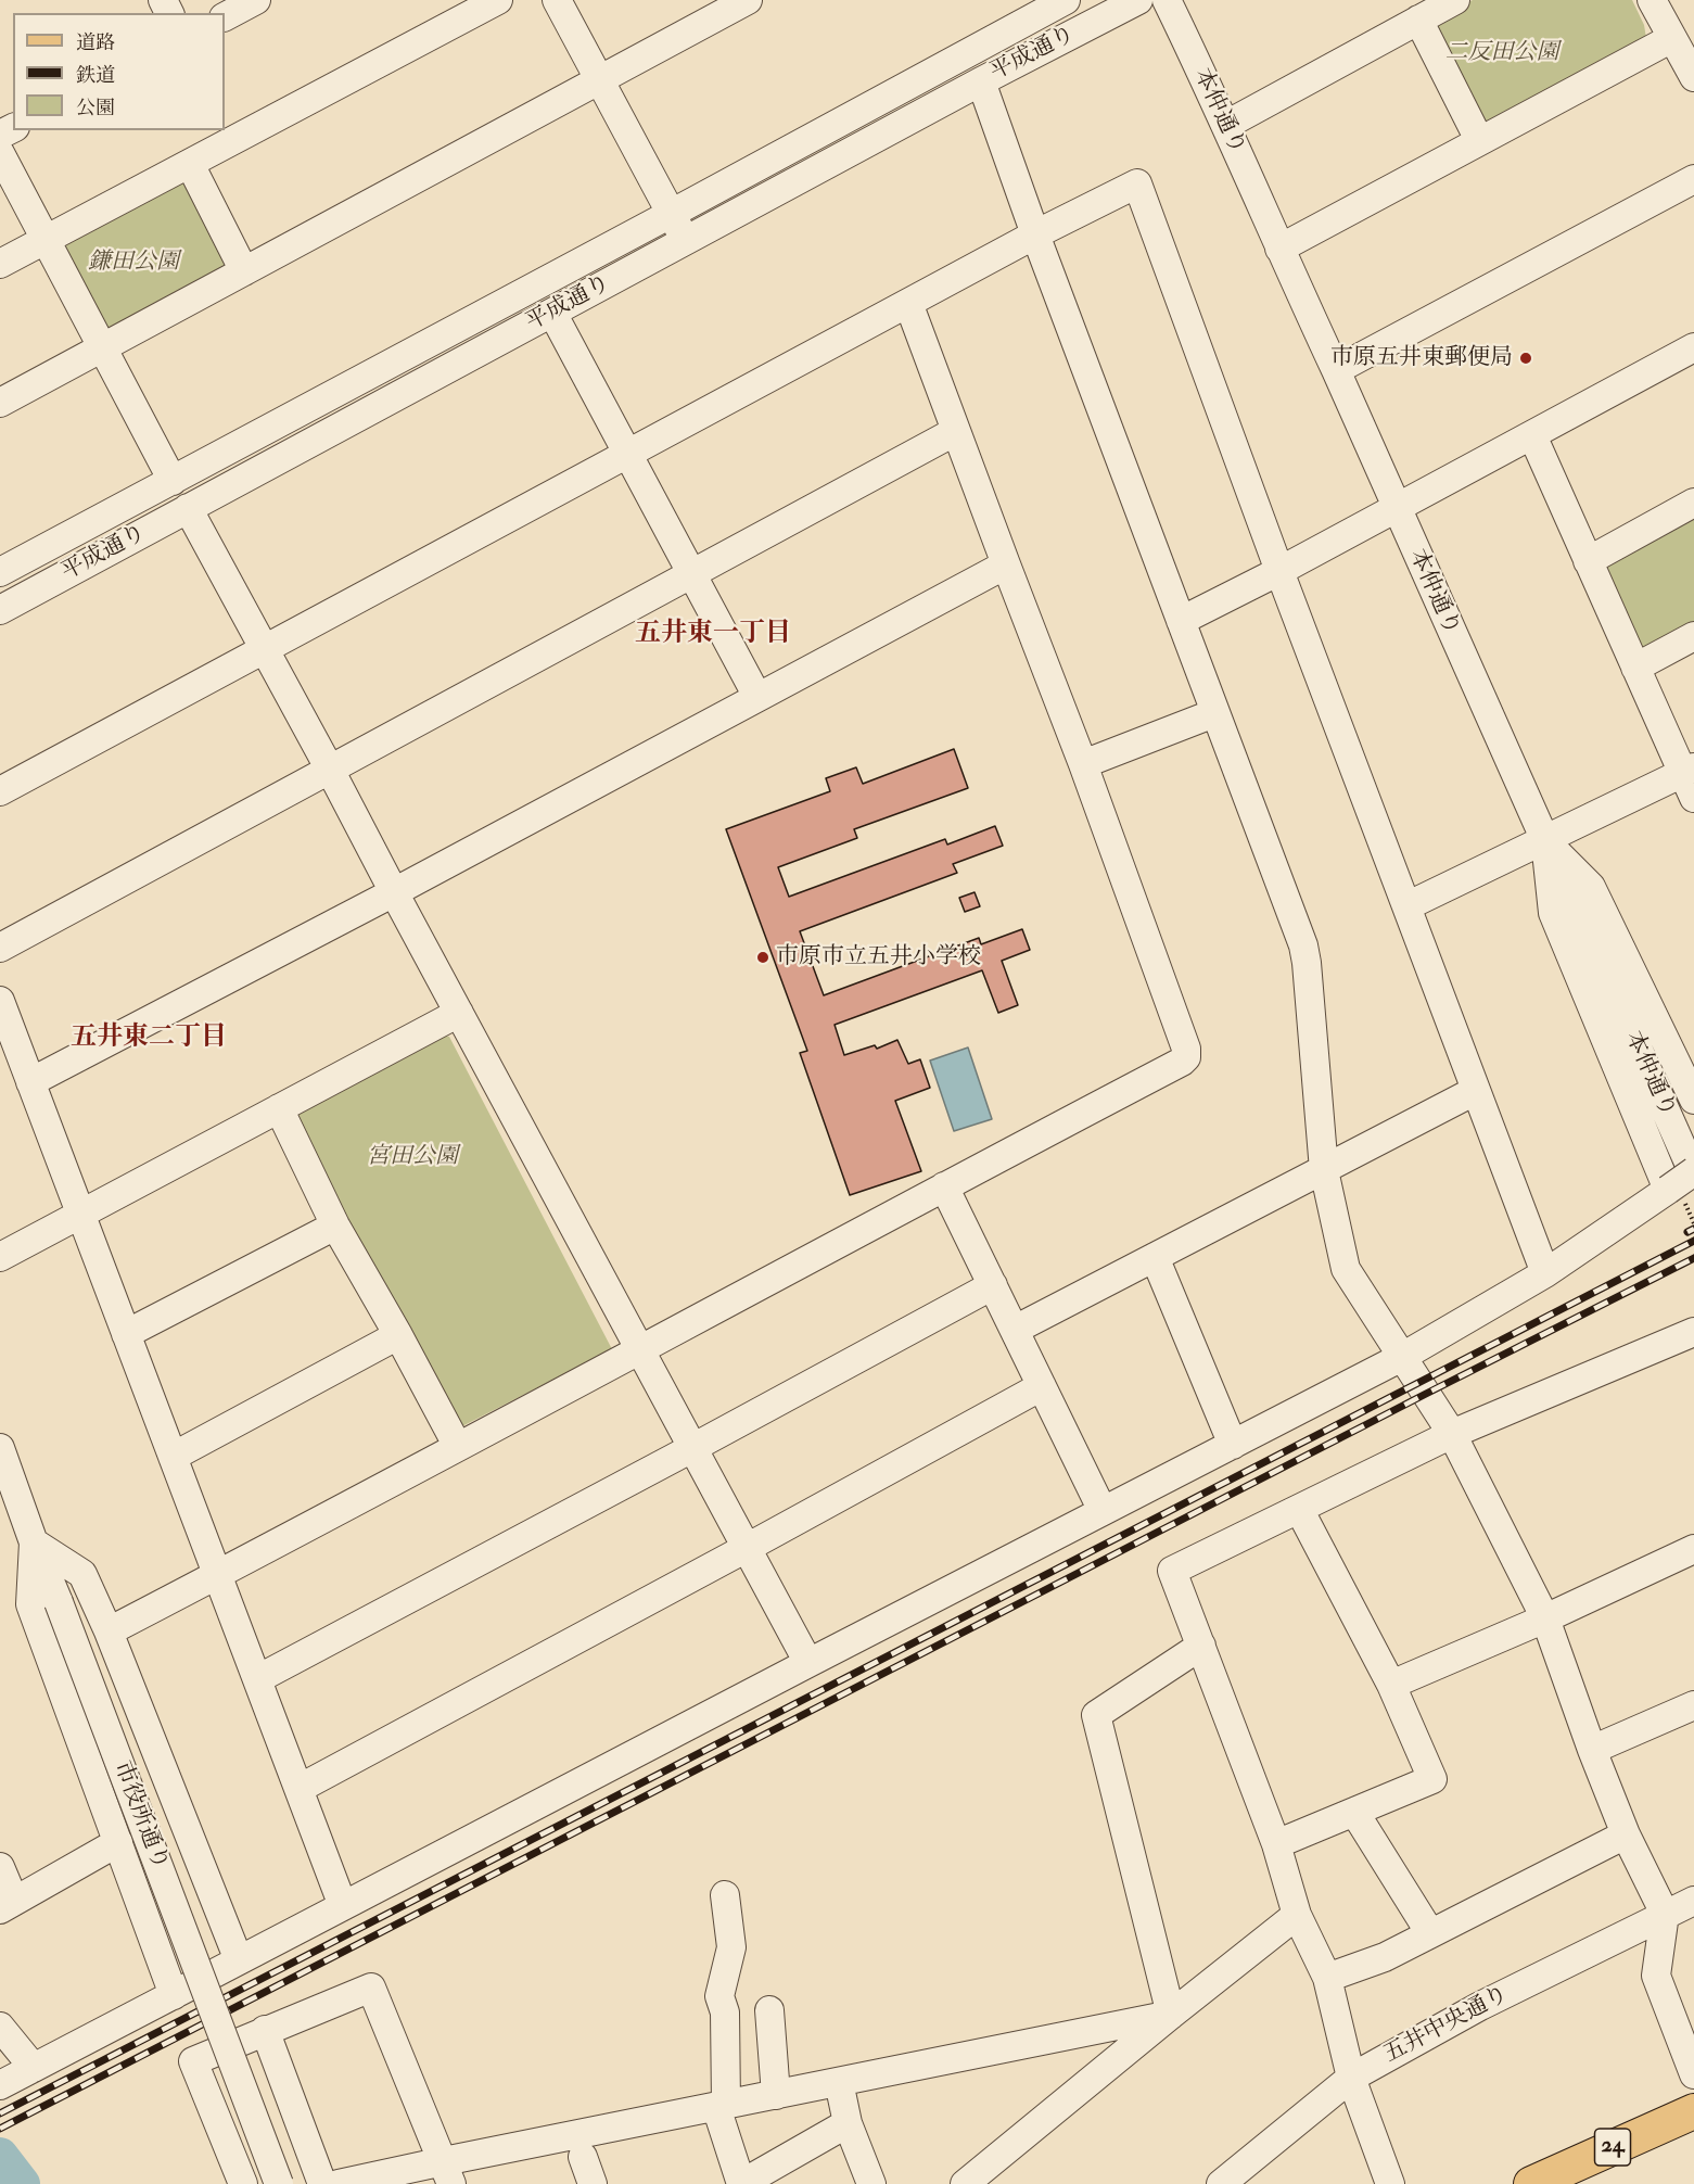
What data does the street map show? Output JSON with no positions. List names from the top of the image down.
{
  "streets": {
    "main road": ["24"],
    "street": [
      "平成通り",
      "本仲通り",
      "市役所通り",
      "五井中央通り"
    ]
  },
  "districts": ["五井東一丁目", "五井東二丁目"],
  "parks": ["二反田公園", "鎌田公園", "宮田公園"],
  "places": ["市原五井東郵便局", "市原市立五井小学校"],
  "legend": ["道路", "鉄道", "公園"]
}
